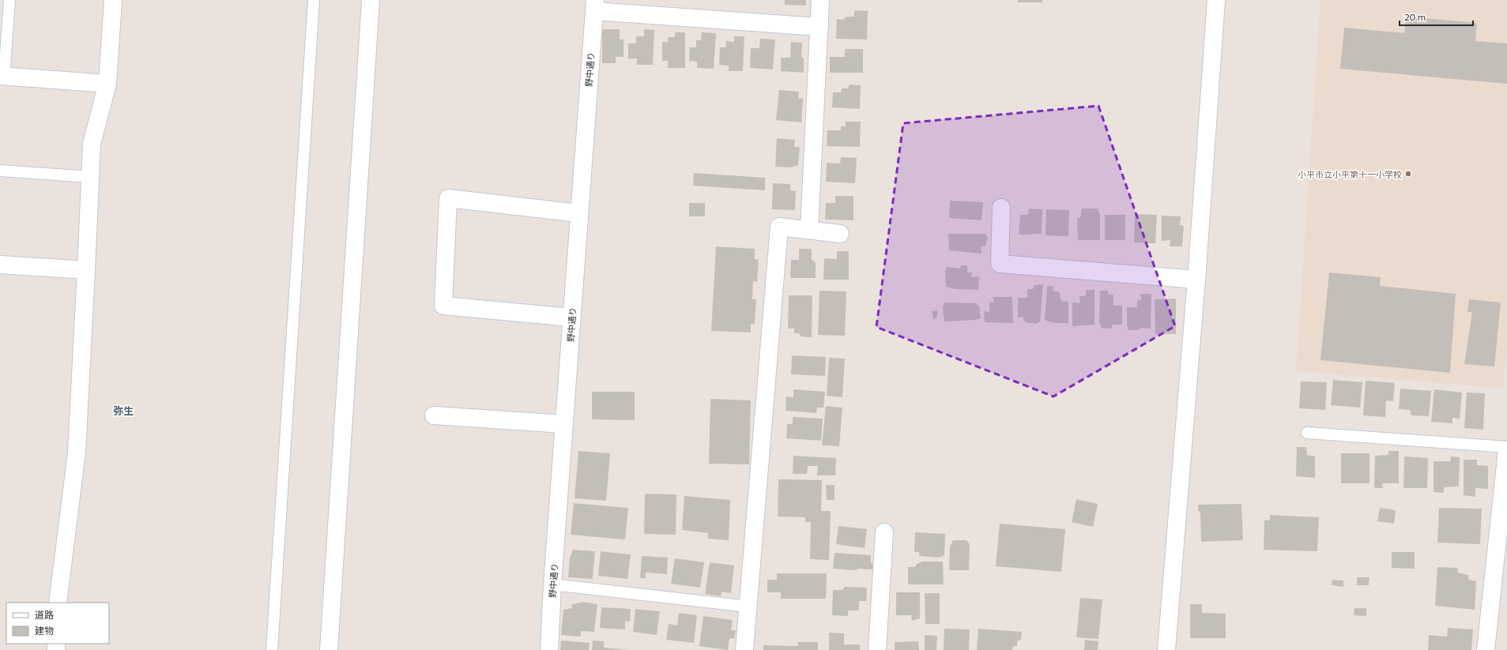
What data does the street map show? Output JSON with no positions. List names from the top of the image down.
{
  "streets": {
    "street": ["野中通り"]
  },
  "districts": ["弥生"],
  "places": ["小平市立小平第十一小学校"],
  "legend": ["道路", "建物"],
  "scale_bar": "20 m"
}
